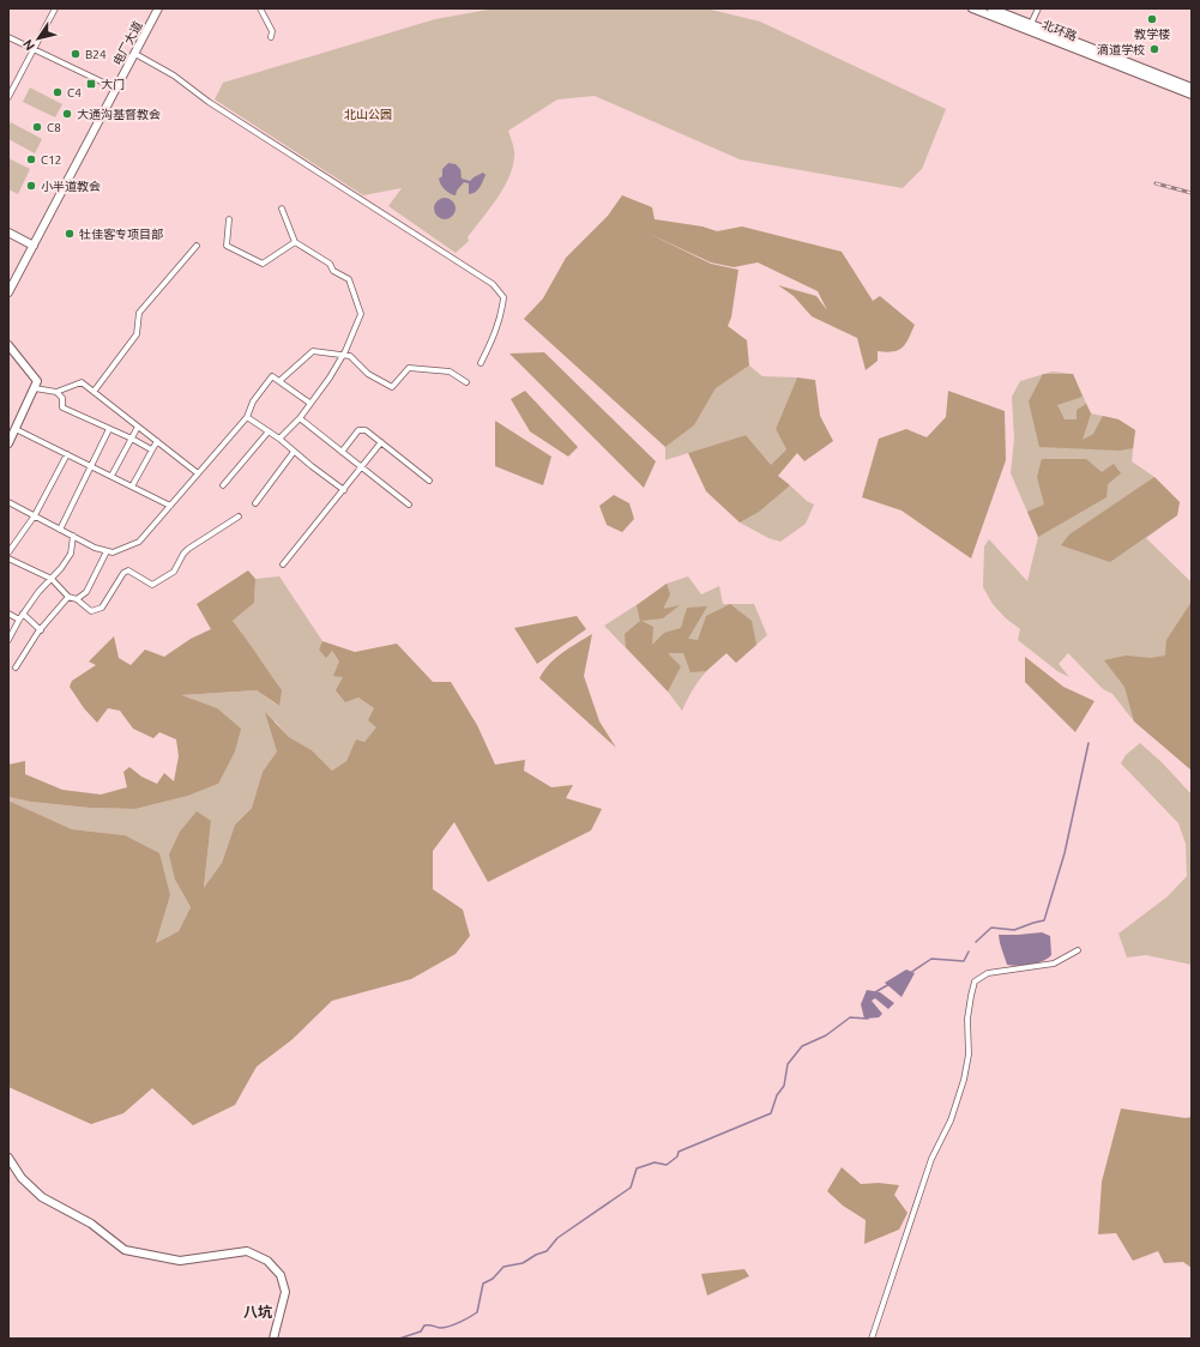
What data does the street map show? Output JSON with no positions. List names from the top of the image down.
{
  "streets": {
    "street": ["北环路", "电厂大道"]
  },
  "districts": ["八坑"],
  "parks": ["北山公园"],
  "places": {
    "other": [
      "教学楼",
      "滴道学校",
      "B24",
      "C4",
      "大通沟基督教会",
      "C8",
      "C12",
      "小半道教会",
      "牡佳客专项目部"
    ],
    "transit": ["大门"]
  },
  "north": "bottom left"
}
